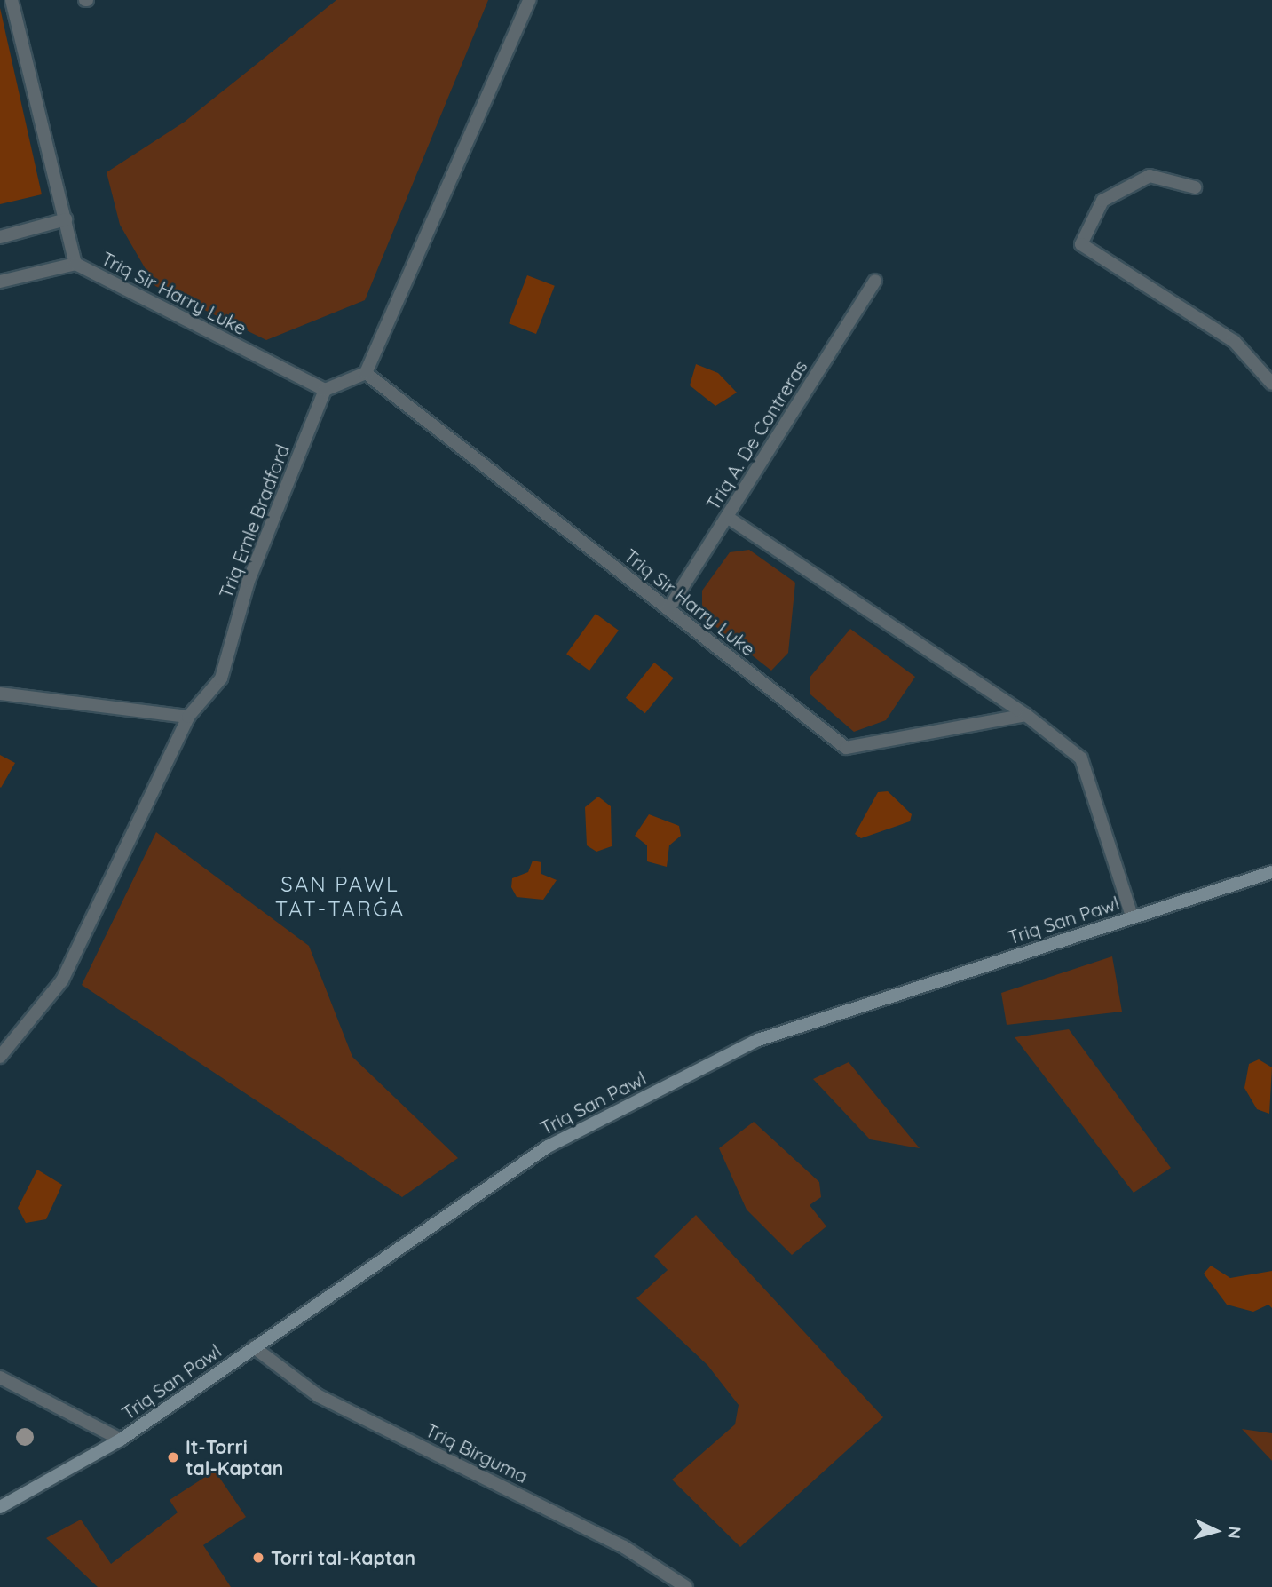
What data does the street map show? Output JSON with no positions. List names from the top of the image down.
{
  "streets": {
    "main road": ["Triq San Pawl"],
    "street": [
      "Triq Sir Harry Luke",
      "Triq A. De Contreras",
      "Triq Ernle Bradford",
      "Triq Birguma"
    ]
  },
  "crossings": [
    ["Triq Sir Harry Luke", "Triq A. De Contreras"],
    ["Triq Sir Harry Luke", "Triq Ernle Bradford"],
    ["Triq San Pawl", "Triq Birguma"]
  ],
  "districts": ["SAN PAWL TAT-TARĠA"],
  "places": ["It-Torri tal-Kaptan", "Torri tal-Kaptan"],
  "north": "right"
}
